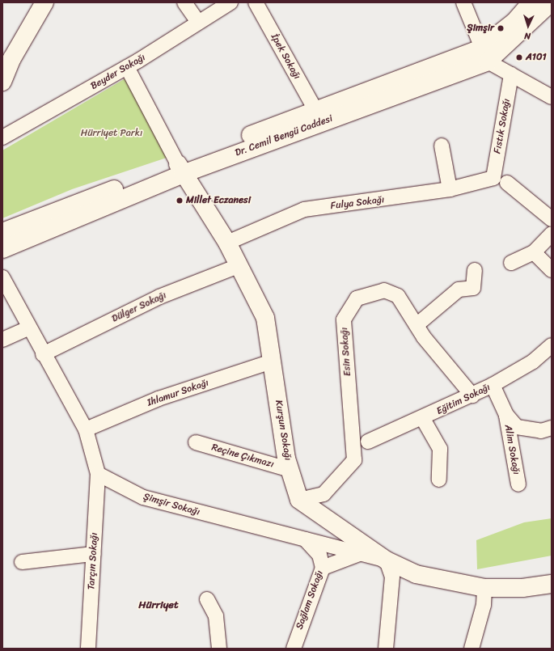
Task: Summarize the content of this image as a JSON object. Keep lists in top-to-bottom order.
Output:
{
  "streets": {
    "street": [
      "İpek Sokağı",
      "Beyder Sokağı",
      "Fıstık Sokağı",
      "Dr. Cemil Bengü Caddesi",
      "Fulya Sokağı",
      "Dülger Sokağı",
      "Esin Sokağı",
      "Ihlamur Sokağı",
      "Eğitim Sokağı",
      "Kurşun Sokağı",
      "Alim Sokağı",
      "Reçine Çıkmazı",
      "Şimşir Sokağı",
      "Tarçın Sokağı",
      "Sağlam Sokağı"
    ]
  },
  "crossings": [
    ["İpek Sokağı", "Dr. Cemil Bengü Caddesi"],
    ["Fıstık Sokağı", "Fulya Sokağı"],
    ["Dr. Cemil Bengü Caddesi", "Kurşun Sokağı"],
    ["Fulya Sokağı", "Kurşun Sokağı"],
    ["Dülger Sokağı", "Kurşun Sokağı"],
    ["Esin Sokağı", "Eğitim Sokağı"],
    ["Esin Sokağı", "Kurşun Sokağı"],
    ["Ihlamur Sokağı", "Kurşun Sokağı"],
    ["Kurşun Sokağı", "Reçine Çıkmazı"],
    ["Şimşir Sokağı", "Tarçın Sokağı"],
    ["Şimşir Sokağı", "Sağlam Sokağı"]
  ],
  "districts": ["Hürriyet"],
  "parks": ["Hürriyet Parkı"],
  "places": ["Şimşir", "A101", "Millet Eczanesi"],
  "north": "bottom"
}
